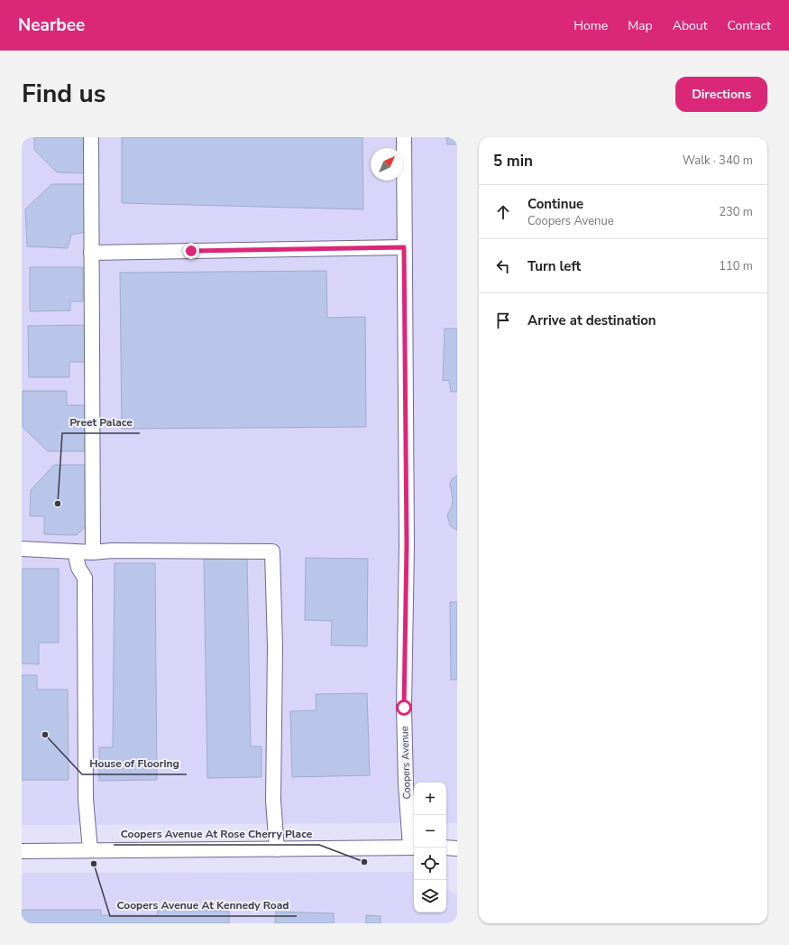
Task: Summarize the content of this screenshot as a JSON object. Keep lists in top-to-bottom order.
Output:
{
  "streets": {
    "street": ["Coopers Avenue"]
  },
  "places": [
    "Preet Palace",
    "House of Flooring",
    "Coopers Avenue At Rose Cherry Place",
    "Coopers Avenue At Kennedy Road"
  ],
  "north": "top right",
  "page": {
    "header": "Nearbee",
    "nav": [
      "Home",
      "Map",
      "About",
      "Contact"
    ],
    "title": "Find us",
    "buttons": "Directions",
    "heading": ["5 min", "Walk · 340 m"],
    "list": [
      ["Continue", "Coopers Avenue", "230 m"],
      ["Turn left", "110 m"],
      "Arrive at destination"
    ],
    "map_buttons": ["+", "−"]
  }
}
